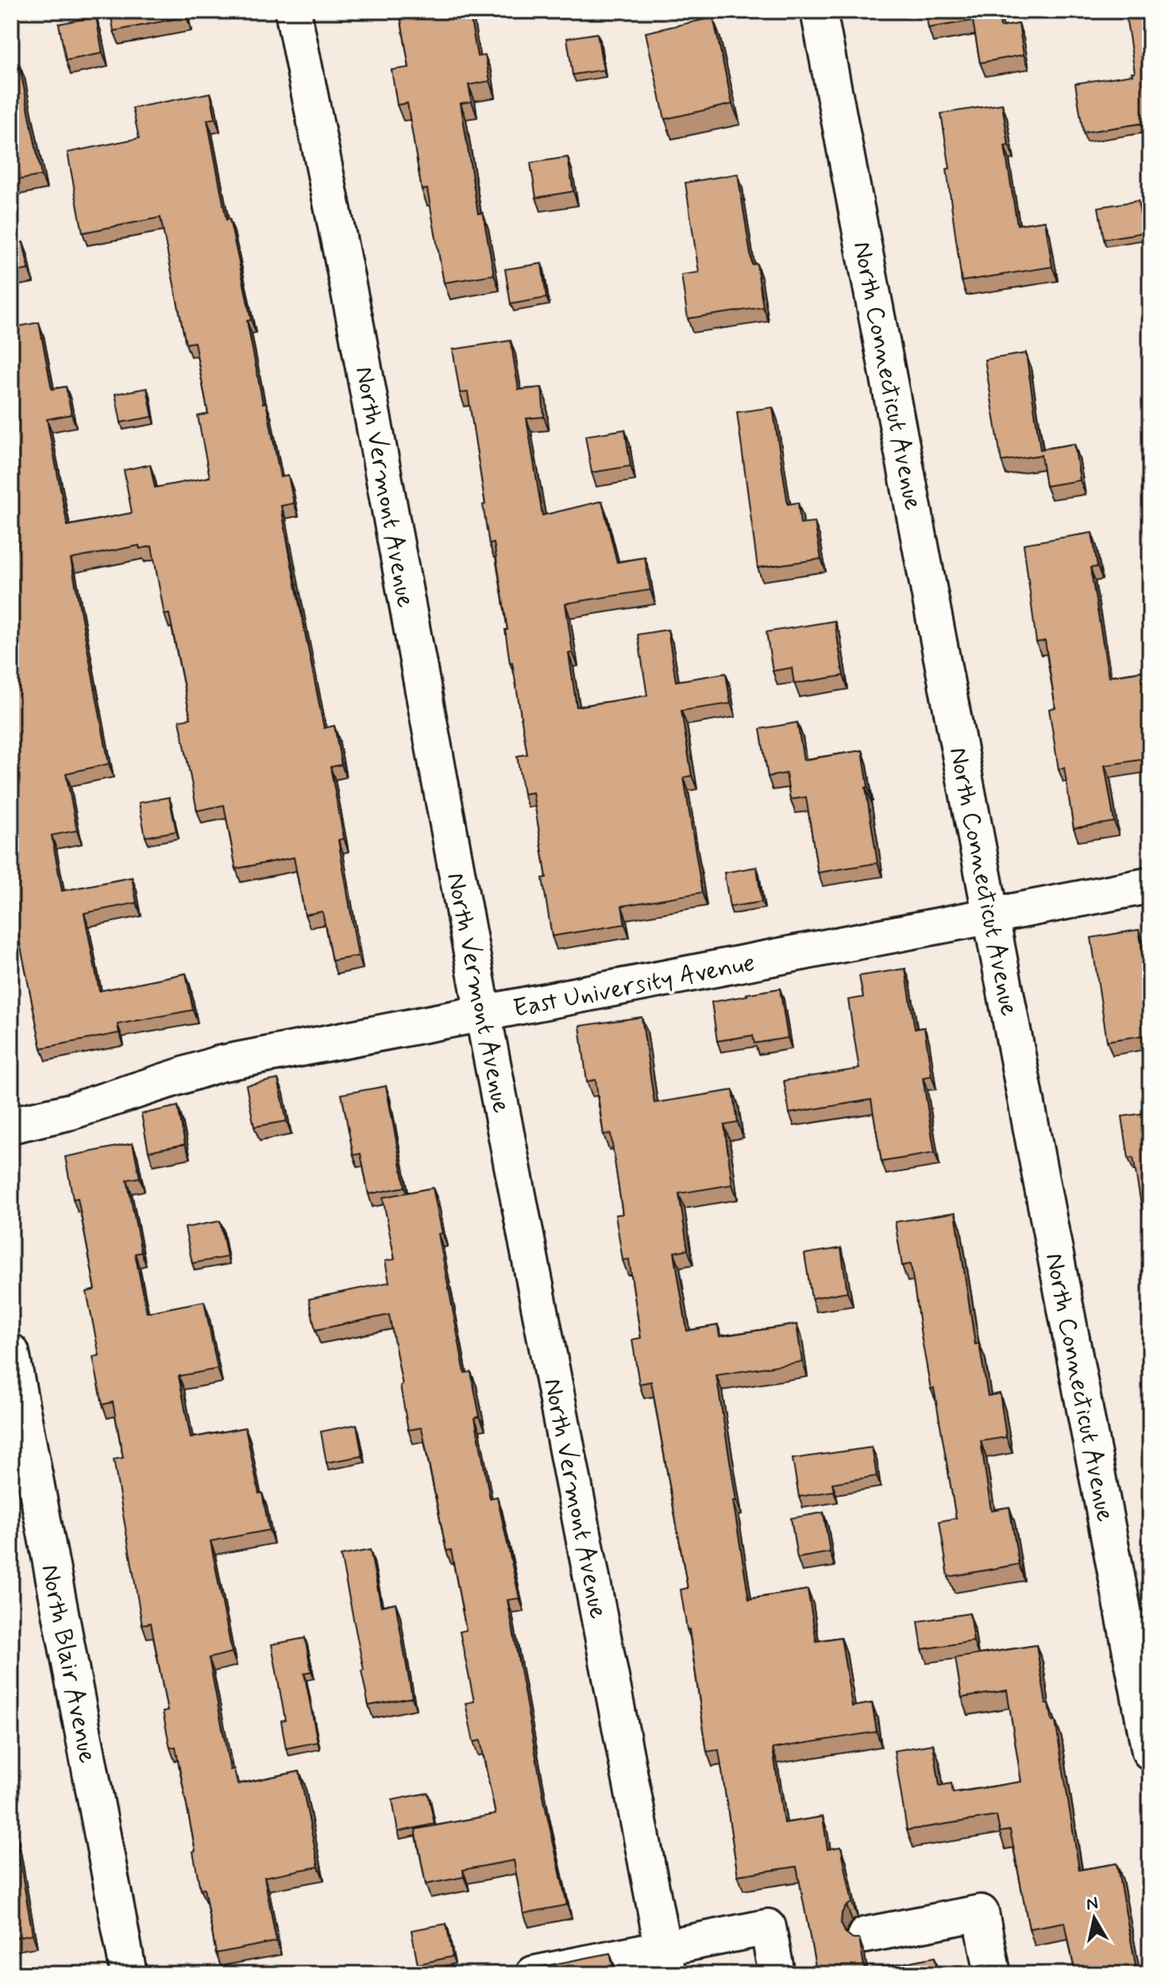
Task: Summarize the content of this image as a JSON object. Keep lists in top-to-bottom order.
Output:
{
  "streets": {
    "street": [
      "North Connecticut Avenue",
      "North Vermont Avenue",
      "East University Avenue",
      "North Blair Avenue"
    ]
  },
  "crossings": [
    ["North Connecticut Avenue", "East University Avenue"],
    ["North Vermont Avenue", "East University Avenue"]
  ],
  "north": "top"
}
